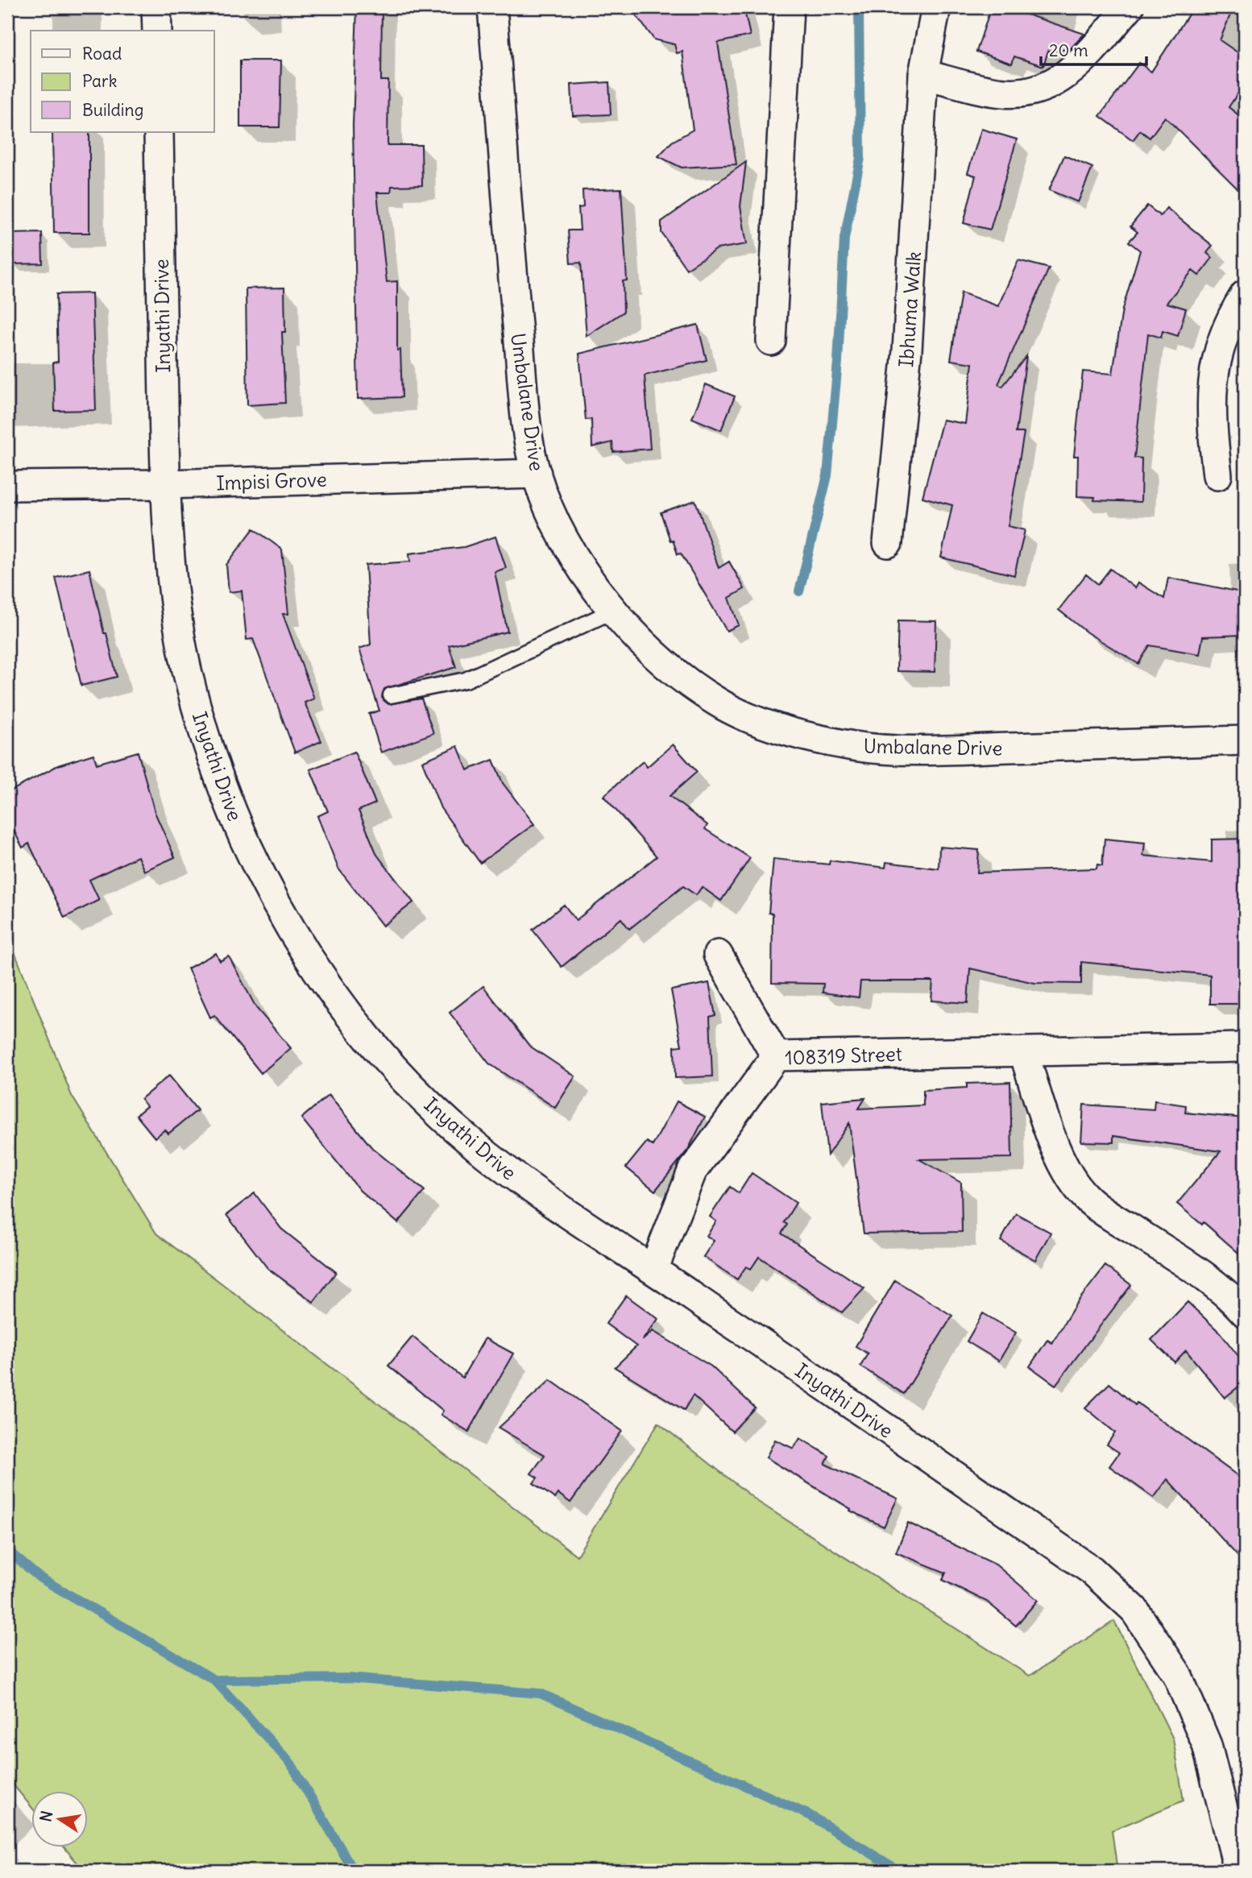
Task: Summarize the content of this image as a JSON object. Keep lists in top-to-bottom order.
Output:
{
  "streets": {
    "street": [
      "Ibhuma Walk",
      "Inyathi Drive",
      "Umbalane Drive",
      "Impisi Grove",
      "108319 Street"
    ]
  },
  "crossings": [
    ["Inyathi Drive", "Impisi Grove"],
    ["Inyathi Drive", "108319 Street"],
    ["Umbalane Drive", "Impisi Grove"]
  ],
  "legend": ["Road", "Park", "Building"],
  "scale_bar": "20 m",
  "north": "left"
}
